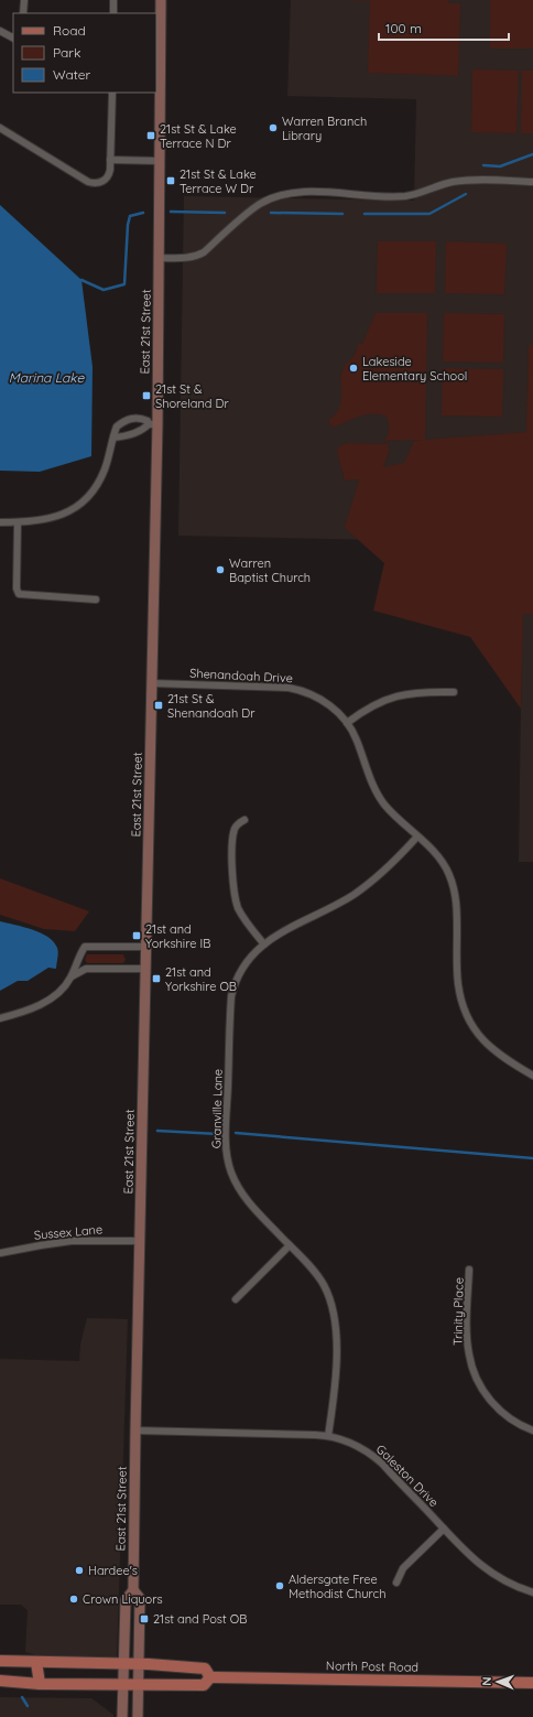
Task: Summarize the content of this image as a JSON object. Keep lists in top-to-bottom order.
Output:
{
  "streets": {
    "main road": ["East 21st Street", "North Post Road"],
    "street": [
      "Shenandoah Drive",
      "Granville Lane",
      "Sussex Lane",
      "Trinity Place",
      "Galeston Drive"
    ]
  },
  "crossings": [
    ["East 21st Street", "Shenandoah Drive"],
    ["East 21st Street", "Sussex Lane"],
    ["East 21st Street", "Galeston Drive"],
    ["East 21st Street", "North Post Road"],
    ["Shenandoah Drive", "Granville Lane"],
    ["Granville Lane", "Galeston Drive"]
  ],
  "water": ["Marina Lake"],
  "places": {
    "other": [
      "Warren Branch Library",
      "Lakeside Elementary School",
      "Warren Baptist Church",
      "Hardee's",
      "Aldersgate Free Methodist Church",
      "Crown Liquors"
    ],
    "transit": [
      "21st St & Lake Terrace N Dr",
      "21st St & Lake Terrace W Dr",
      "21st St & Shoreland Dr",
      "21st St & Shenandoah Dr",
      "21st and Yorkshire IB",
      "21st and Yorkshire OB",
      "21st and Post OB"
    ]
  },
  "legend": ["Road", "Park", "Water"],
  "scale_bar": "100 m",
  "north": "left"
}
